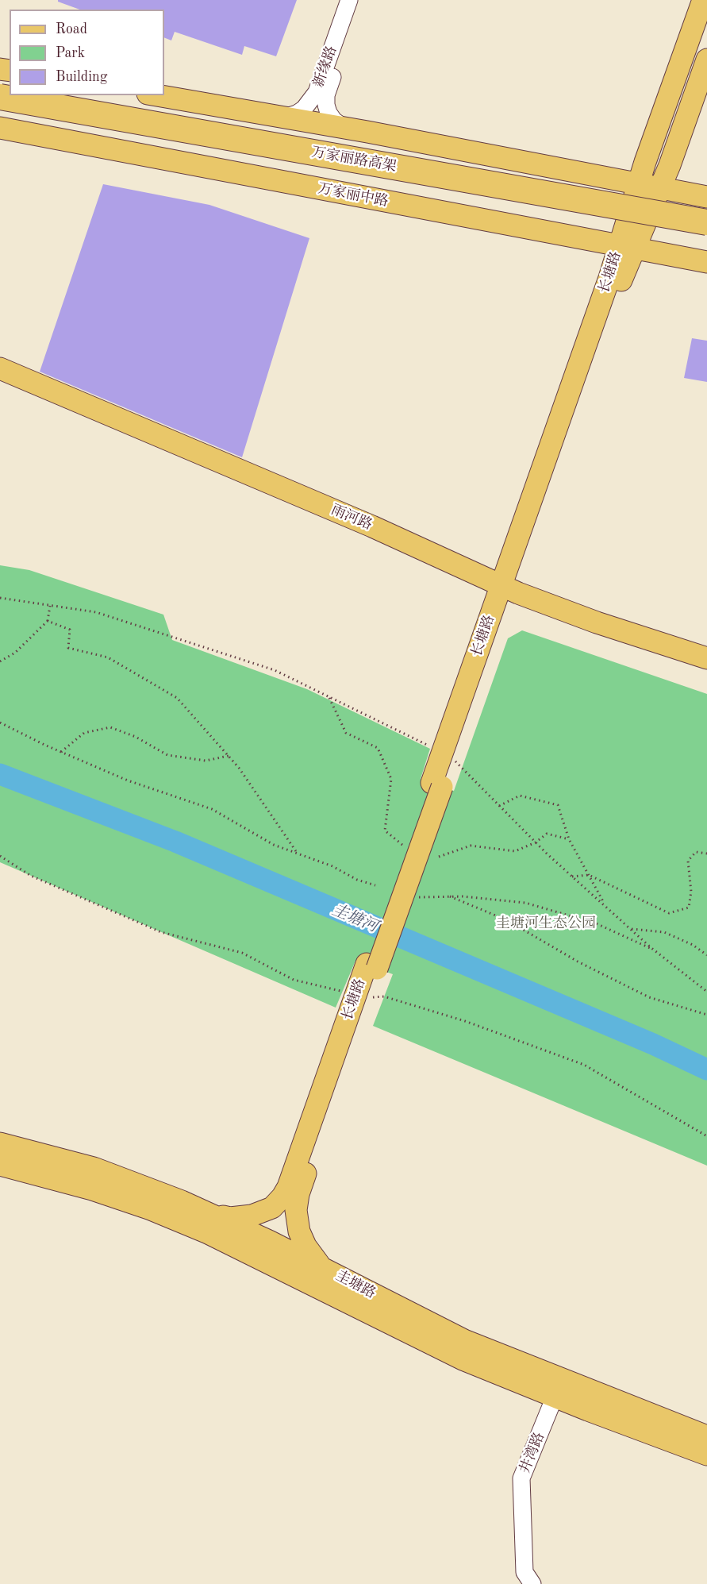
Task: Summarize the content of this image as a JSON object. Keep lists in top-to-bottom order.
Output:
{
  "streets": {
    "highway": ["万家丽路高架"],
    "main road": [
      "万家丽中路",
      "长塘路",
      "雨河路",
      "圭塘路"
    ],
    "street": ["新缘路", "井湾路"]
  },
  "crossings": [
    ["万家丽中路", "长塘路"],
    ["长塘路", "雨河路"],
    ["长塘路", "圭塘路"],
    ["圭塘路", "井湾路"]
  ],
  "water": ["圭塘河"],
  "parks": ["圭塘河生态公园"],
  "legend": ["Road", "Park", "Building"]
}
